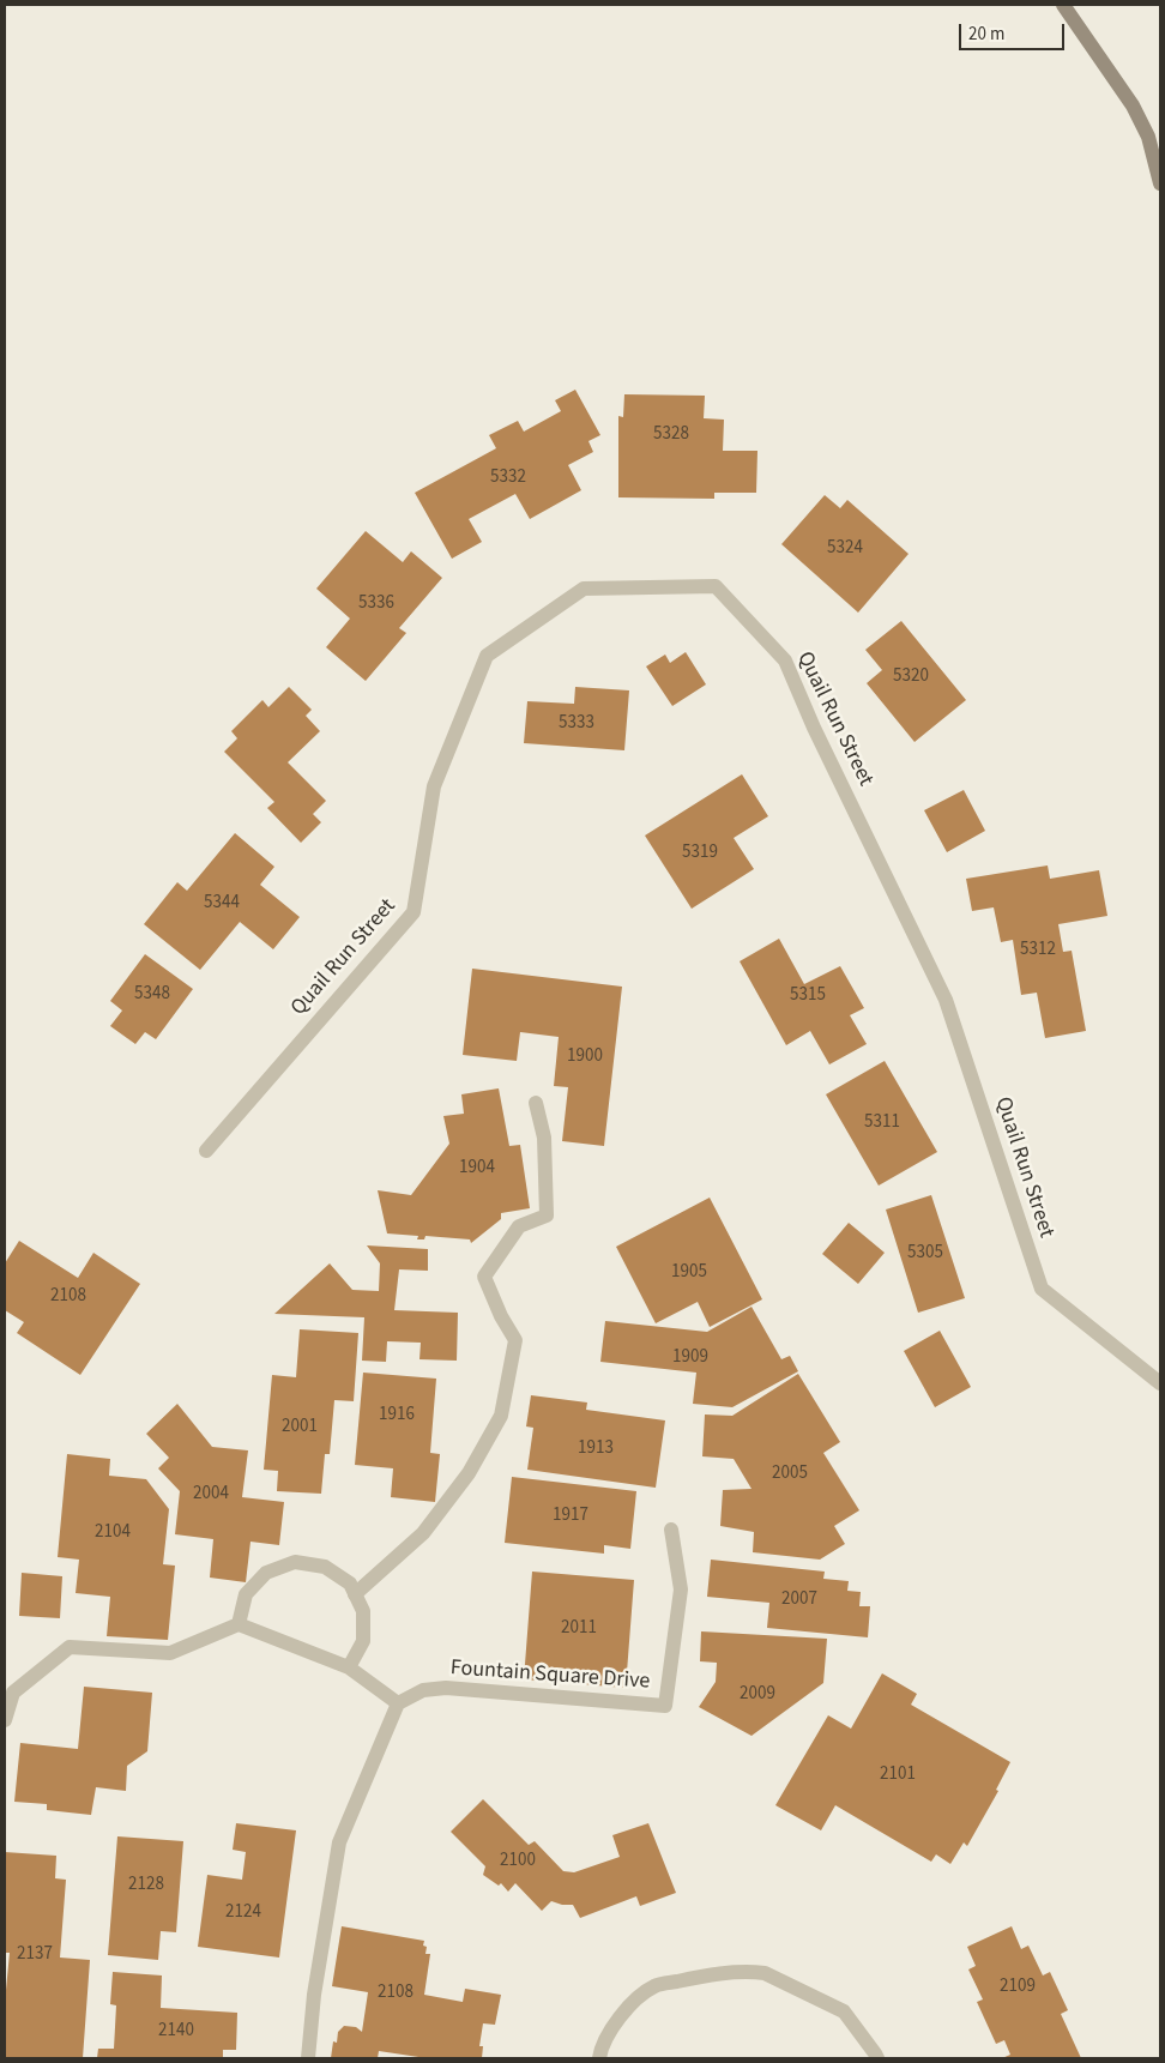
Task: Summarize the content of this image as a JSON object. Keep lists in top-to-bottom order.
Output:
{
  "streets": {
    "street": ["Quail Run Street", "Fountain Square Drive"]
  },
  "house_numbers": [
    "5328",
    "5332",
    "5324",
    "5336",
    "5320",
    "5333",
    "5319",
    "5344",
    "5312",
    "5348",
    "5315",
    "1900",
    "5311",
    "1904",
    "5305",
    "1905",
    "2108",
    "1909",
    "1916",
    "2001",
    "1913",
    "2005",
    "2004",
    "1917",
    "2104",
    "2007",
    "2011",
    "2009",
    "2101",
    "2100",
    "2128",
    "2124",
    "2137",
    "2109",
    "2108",
    "2140"
  ],
  "scale_bar": "20 m"
}
